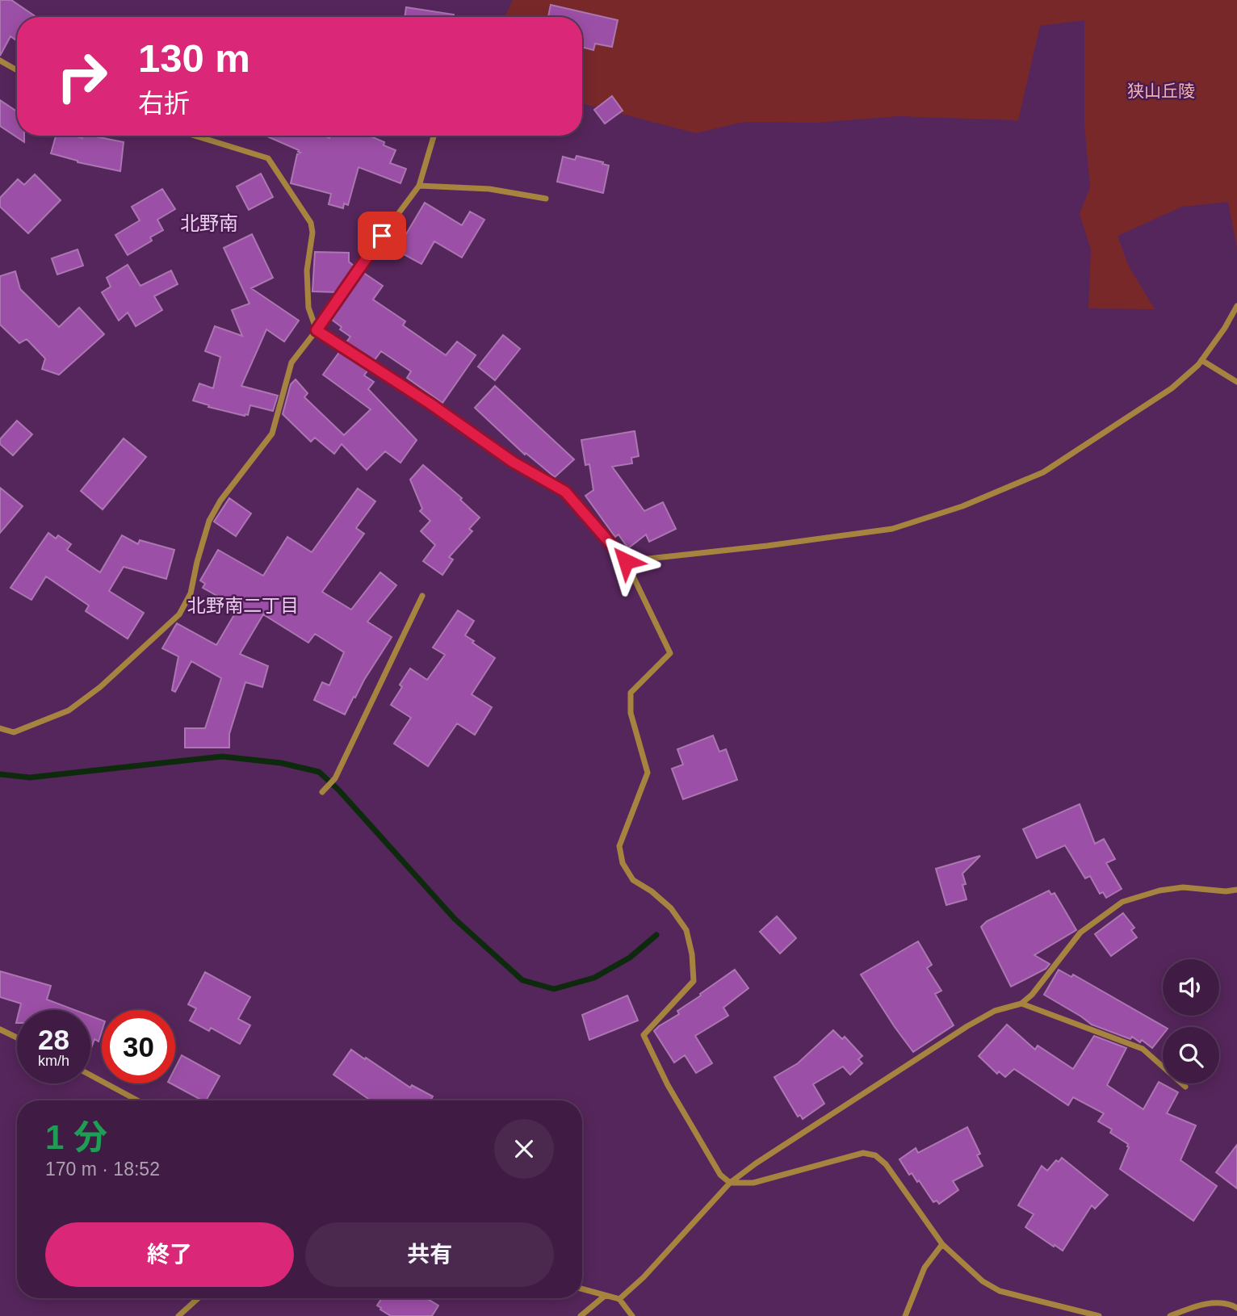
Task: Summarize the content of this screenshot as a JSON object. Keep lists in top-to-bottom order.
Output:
{
  "districts": ["北野南", "北野南二丁目"],
  "parks": ["狭山丘陵"],
  "page": {
    "turn": ["130 m", "右折"],
    "speed": "28 km/h",
    "limit": "30",
    "heading": ["1 分", "170 m · 18:52"],
    "buttons": ["終了", "共有"]
  }
}
